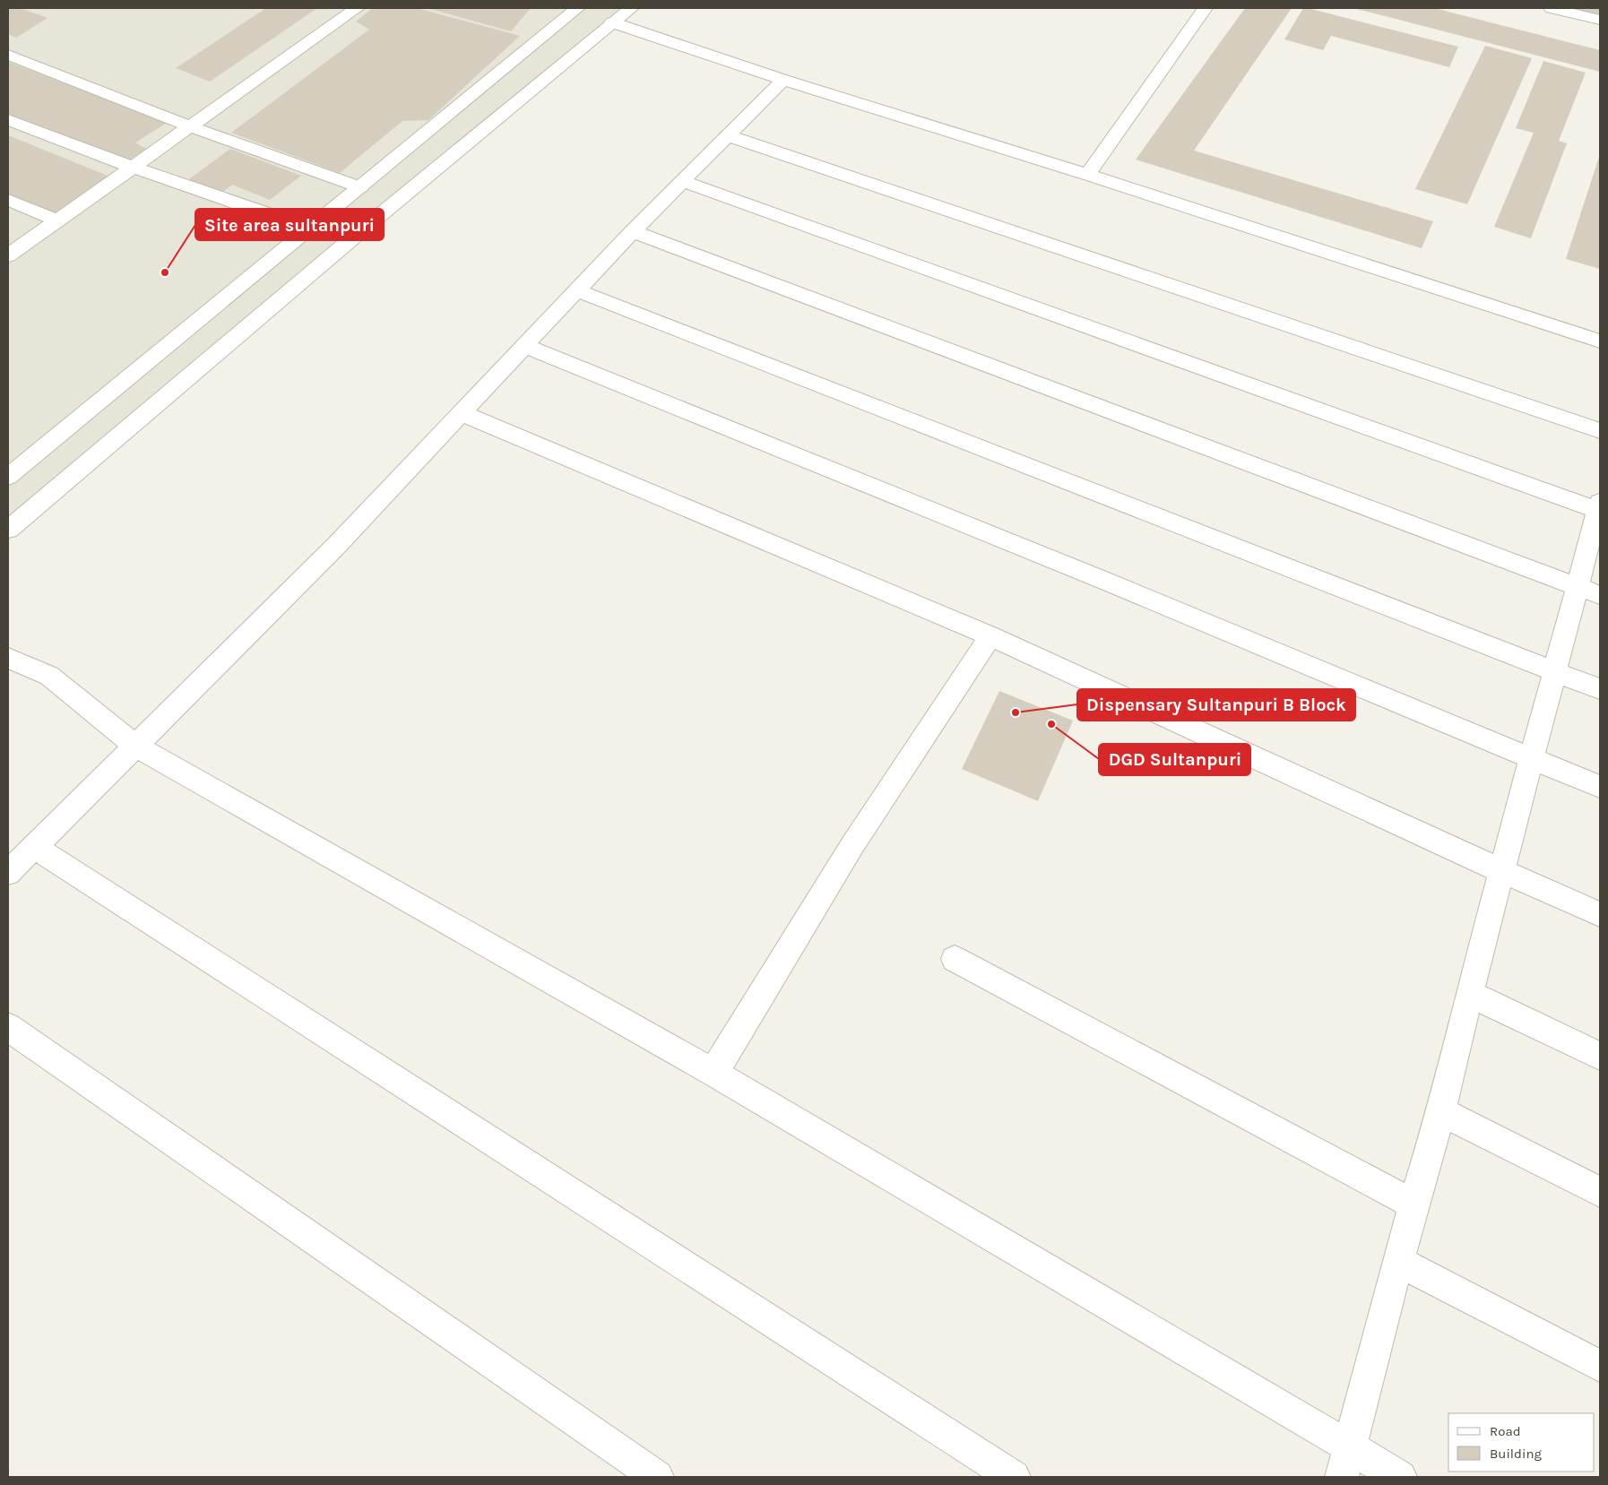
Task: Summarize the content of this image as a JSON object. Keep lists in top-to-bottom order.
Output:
{
  "places": ["Site area sultanpuri", "Dispensary Sultanpuri B Block", "DGD Sultanpuri"],
  "legend": ["Road", "Building"]
}
